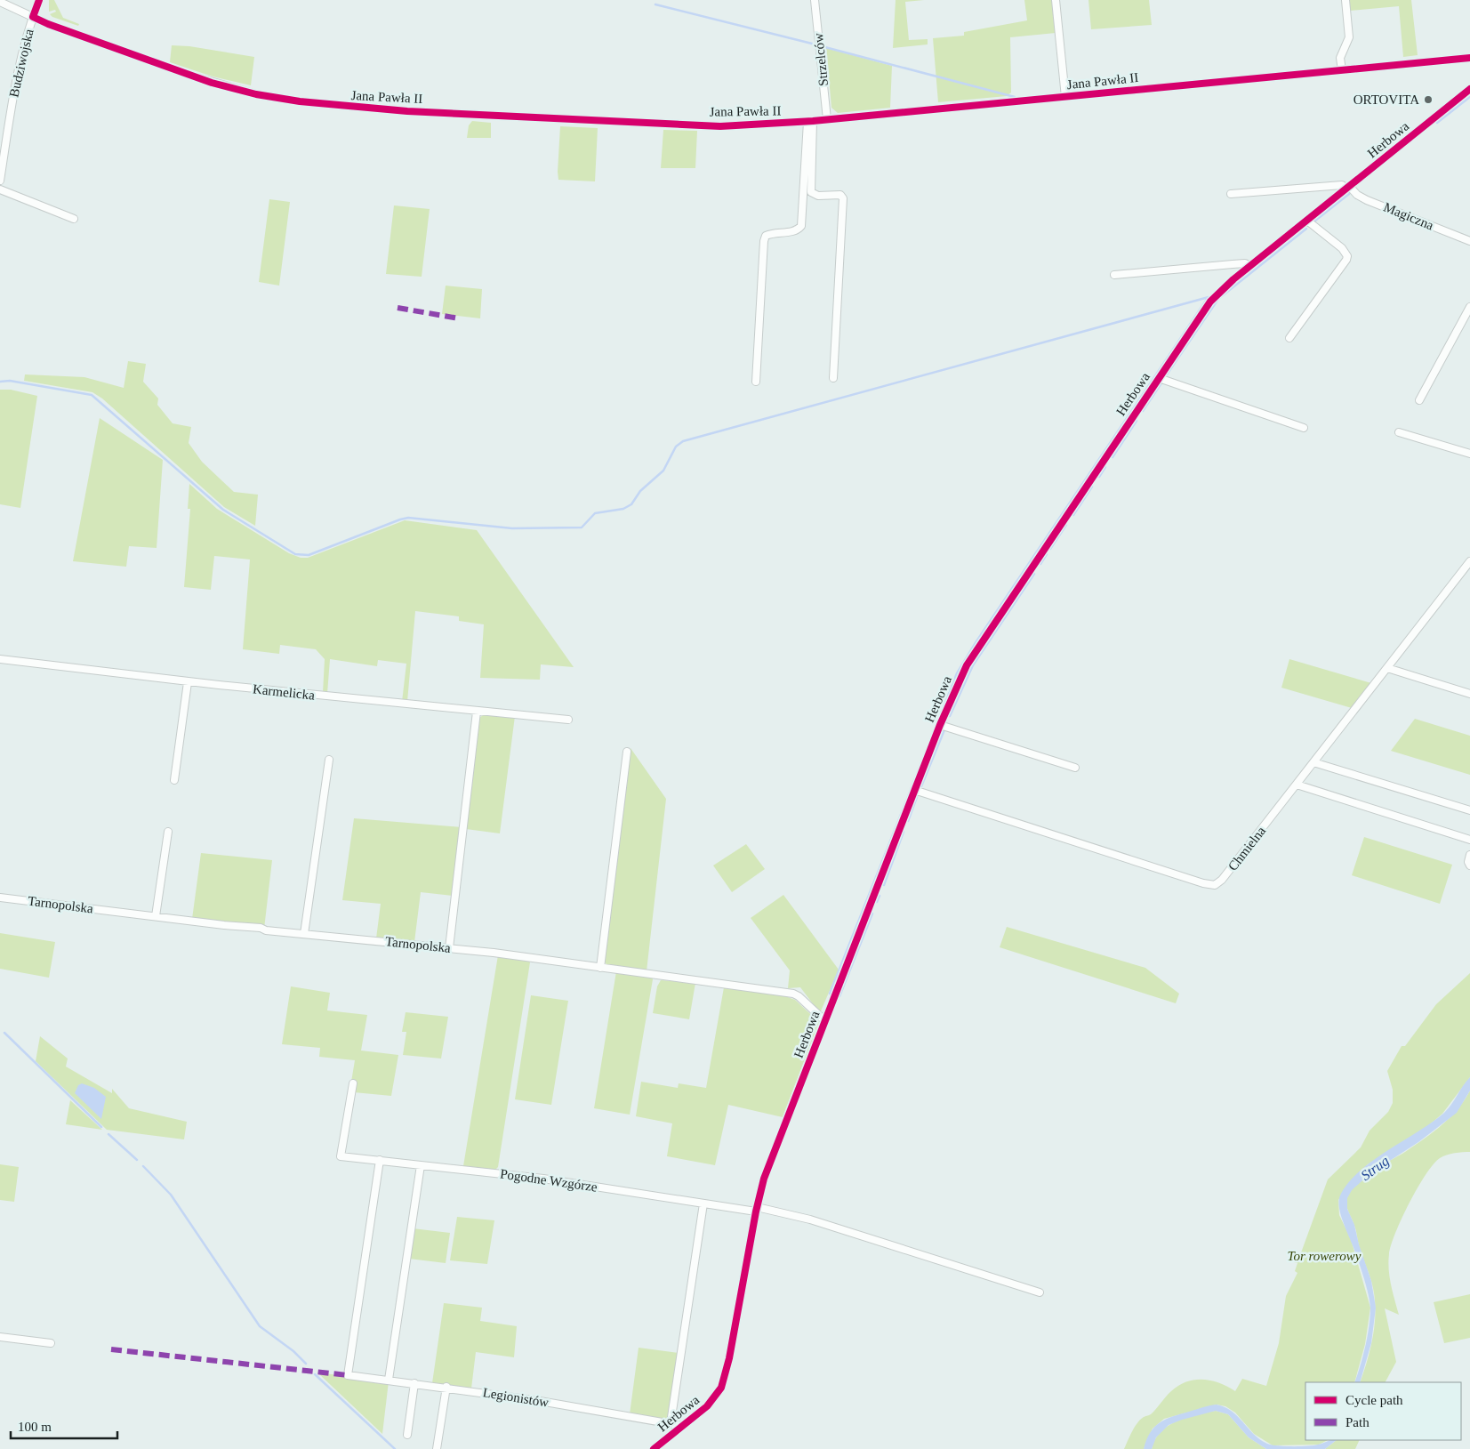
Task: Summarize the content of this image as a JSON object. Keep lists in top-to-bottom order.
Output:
{
  "streets": {
    "street": [
      "Strzelców",
      "Budziwojska",
      "Jana Pawła II",
      "Herbowa",
      "Magiczna",
      "Karmelicka",
      "Chmielna",
      "Tarnopolska",
      "Pogodne Wzgórze",
      "Legionistów"
    ]
  },
  "crossings": [
    ["Strzelców", "Jana Pawła II"],
    ["Budziwojska", "Jana Pawła II"],
    ["Herbowa", "Magiczna"],
    ["Herbowa", "Chmielna"],
    ["Herbowa", "Tarnopolska"],
    ["Herbowa", "Pogodne Wzgórze"],
    ["Herbowa", "Legionistów"],
    ["Pogodne Wzgórze", "Legionistów"]
  ],
  "water": ["Strug"],
  "parks": ["Tor rowerowy"],
  "places": ["ORTOVITA"],
  "legend": ["Cycle path", "Path"],
  "scale_bar": "100 m"
}
